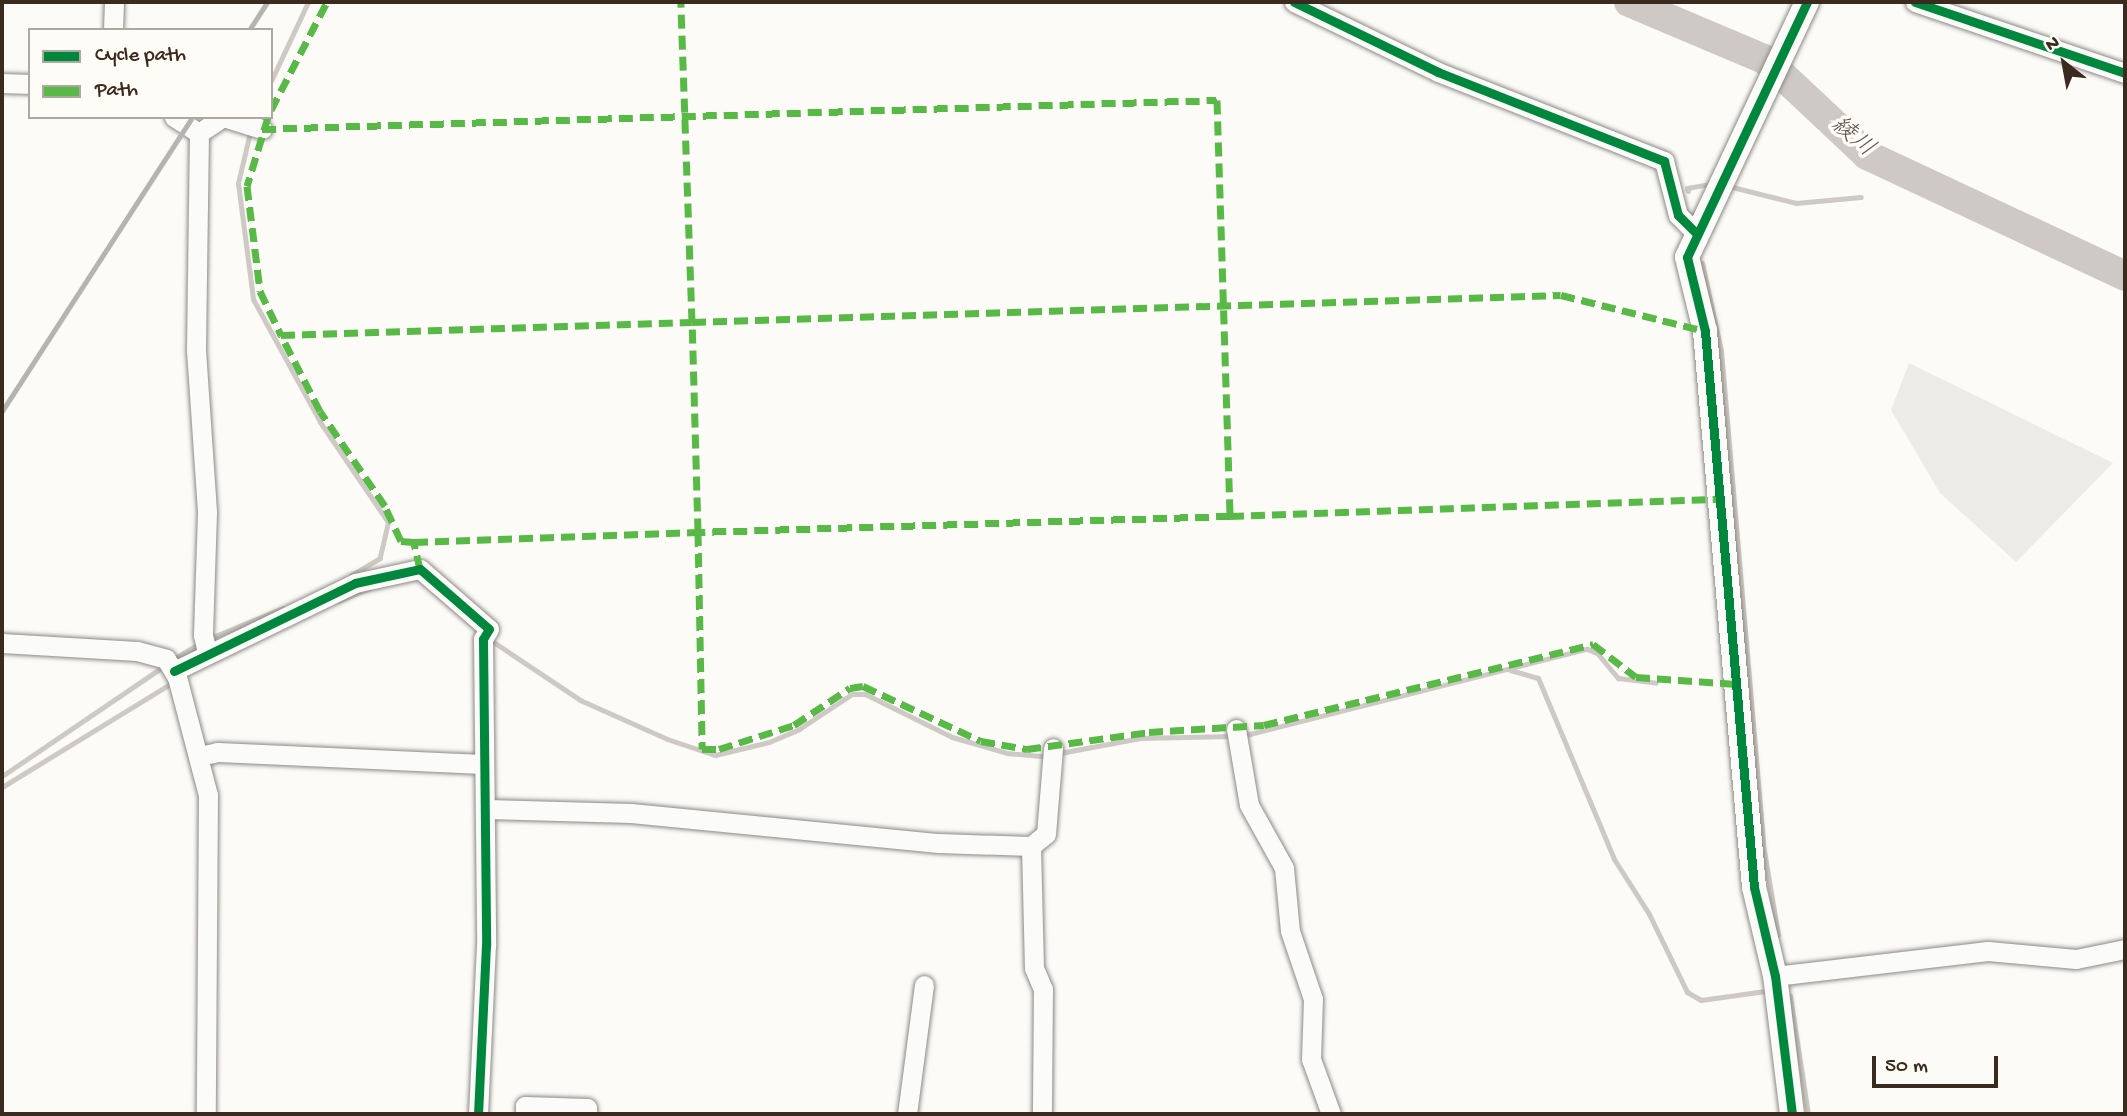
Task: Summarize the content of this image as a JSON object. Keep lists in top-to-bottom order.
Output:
{
  "water": ["綾川"],
  "legend": ["Cycle path", "Path"],
  "scale_bar": "50 m",
  "north": "top left"
}
